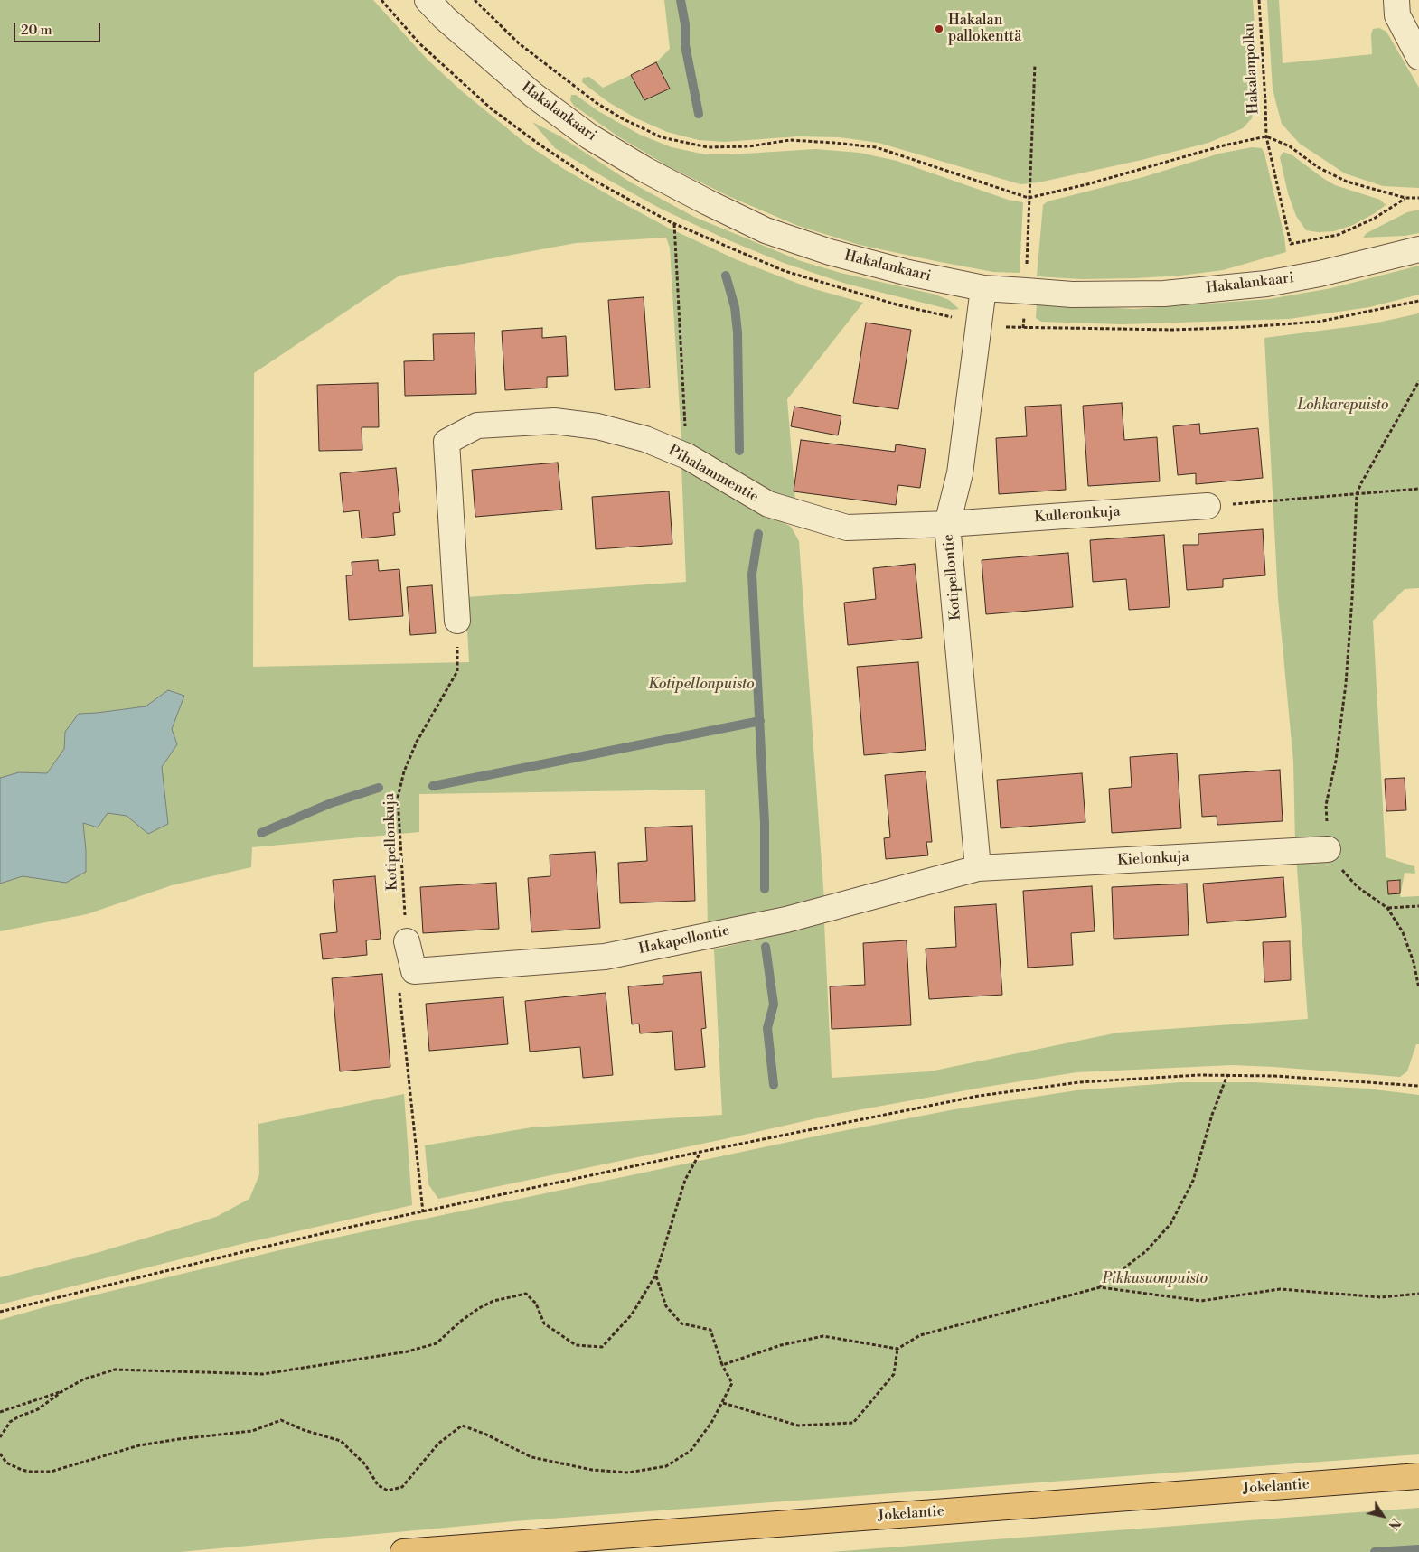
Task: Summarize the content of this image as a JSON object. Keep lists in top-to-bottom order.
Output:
{
  "streets": {
    "main road": ["Jokelantie"],
    "street": [
      "Hakalankaari",
      "Pihalammentie",
      "Kulleronkuja",
      "Kotipellontie",
      "Kielonkuja",
      "Hakapellontie"
    ],
    "path": ["Hakalanpolku", "Kotipellonkuja"]
  },
  "crossings": [
    ["Hakalankaari", "Kotipellontie"],
    ["Pihalammentie", "Kulleronkuja"],
    ["Pihalammentie", "Kotipellontie"],
    ["Pihalammentie", "Kotipellonkuja"],
    ["Kulleronkuja", "Kotipellontie"],
    ["Kotipellontie", "Kielonkuja"],
    ["Kotipellontie", "Hakapellontie"],
    ["Kielonkuja", "Hakapellontie"]
  ],
  "parks": ["Lohkarepuisto", "Kotipellonpuisto", "Pikkusuonpuisto"],
  "places": ["Hakalan pallokenttä"],
  "scale_bar": "20 m",
  "north": "bottom right"
}
